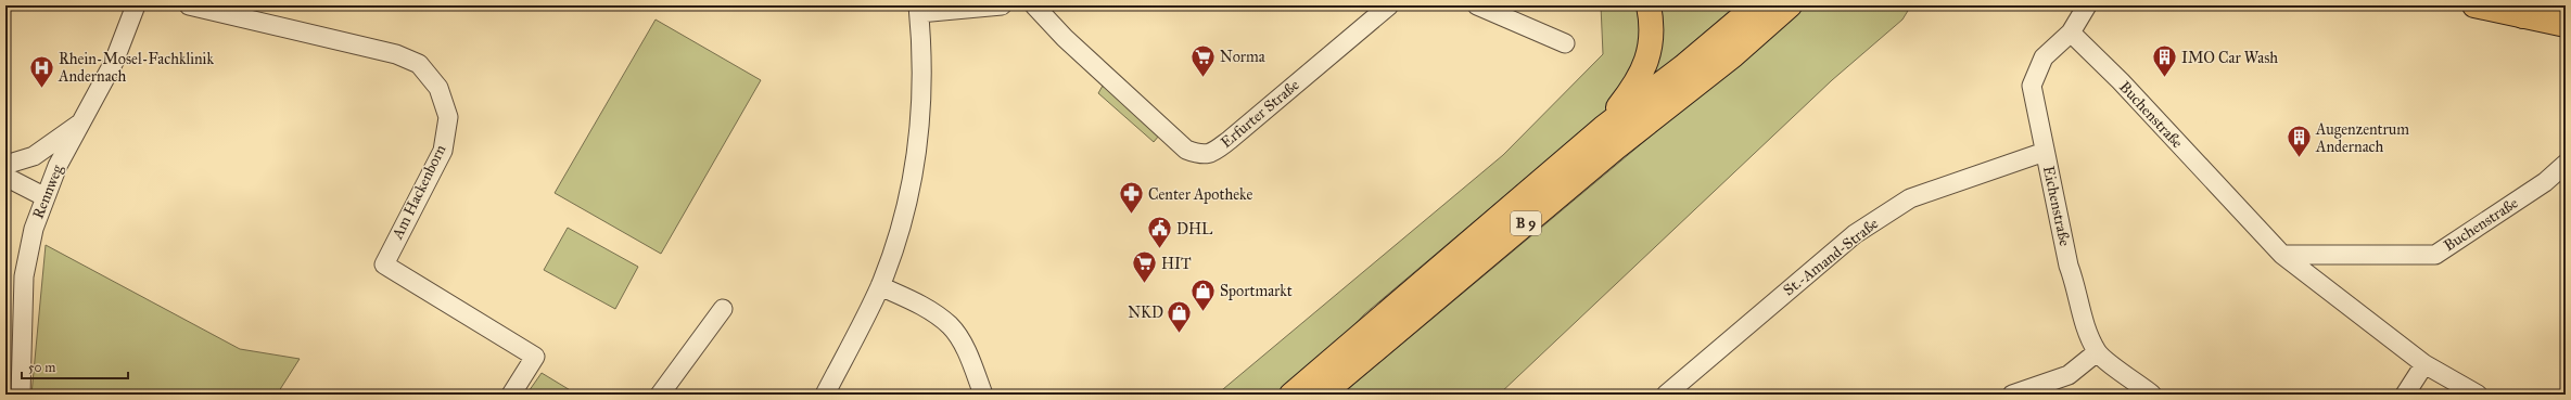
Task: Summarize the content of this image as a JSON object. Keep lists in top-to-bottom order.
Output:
{
  "streets": {
    "main road": ["B 9"],
    "street": [
      "Erfurter Straße",
      "Buchenstraße",
      "Rennweg",
      "Am Hackenborn",
      "Eichenstraße",
      "St.-Amand-Straße"
    ]
  },
  "crossings": [
    ["Buchenstraße", "Eichenstraße"],
    ["Eichenstraße", "St.-Amand-Straße"]
  ],
  "places": {
    "supermarket": ["Norma", "HIT"],
    "building": ["IMO Car Wash", "Augenzentrum Andernach"],
    "hospital": ["Rhein-Mosel-Fachklinik Andernach"],
    "pharmacy": ["Center Apotheke"],
    "public building": ["DHL"],
    "shop": ["Sportmarkt", "NKD"]
  },
  "scale_bar": "50 m"
}
